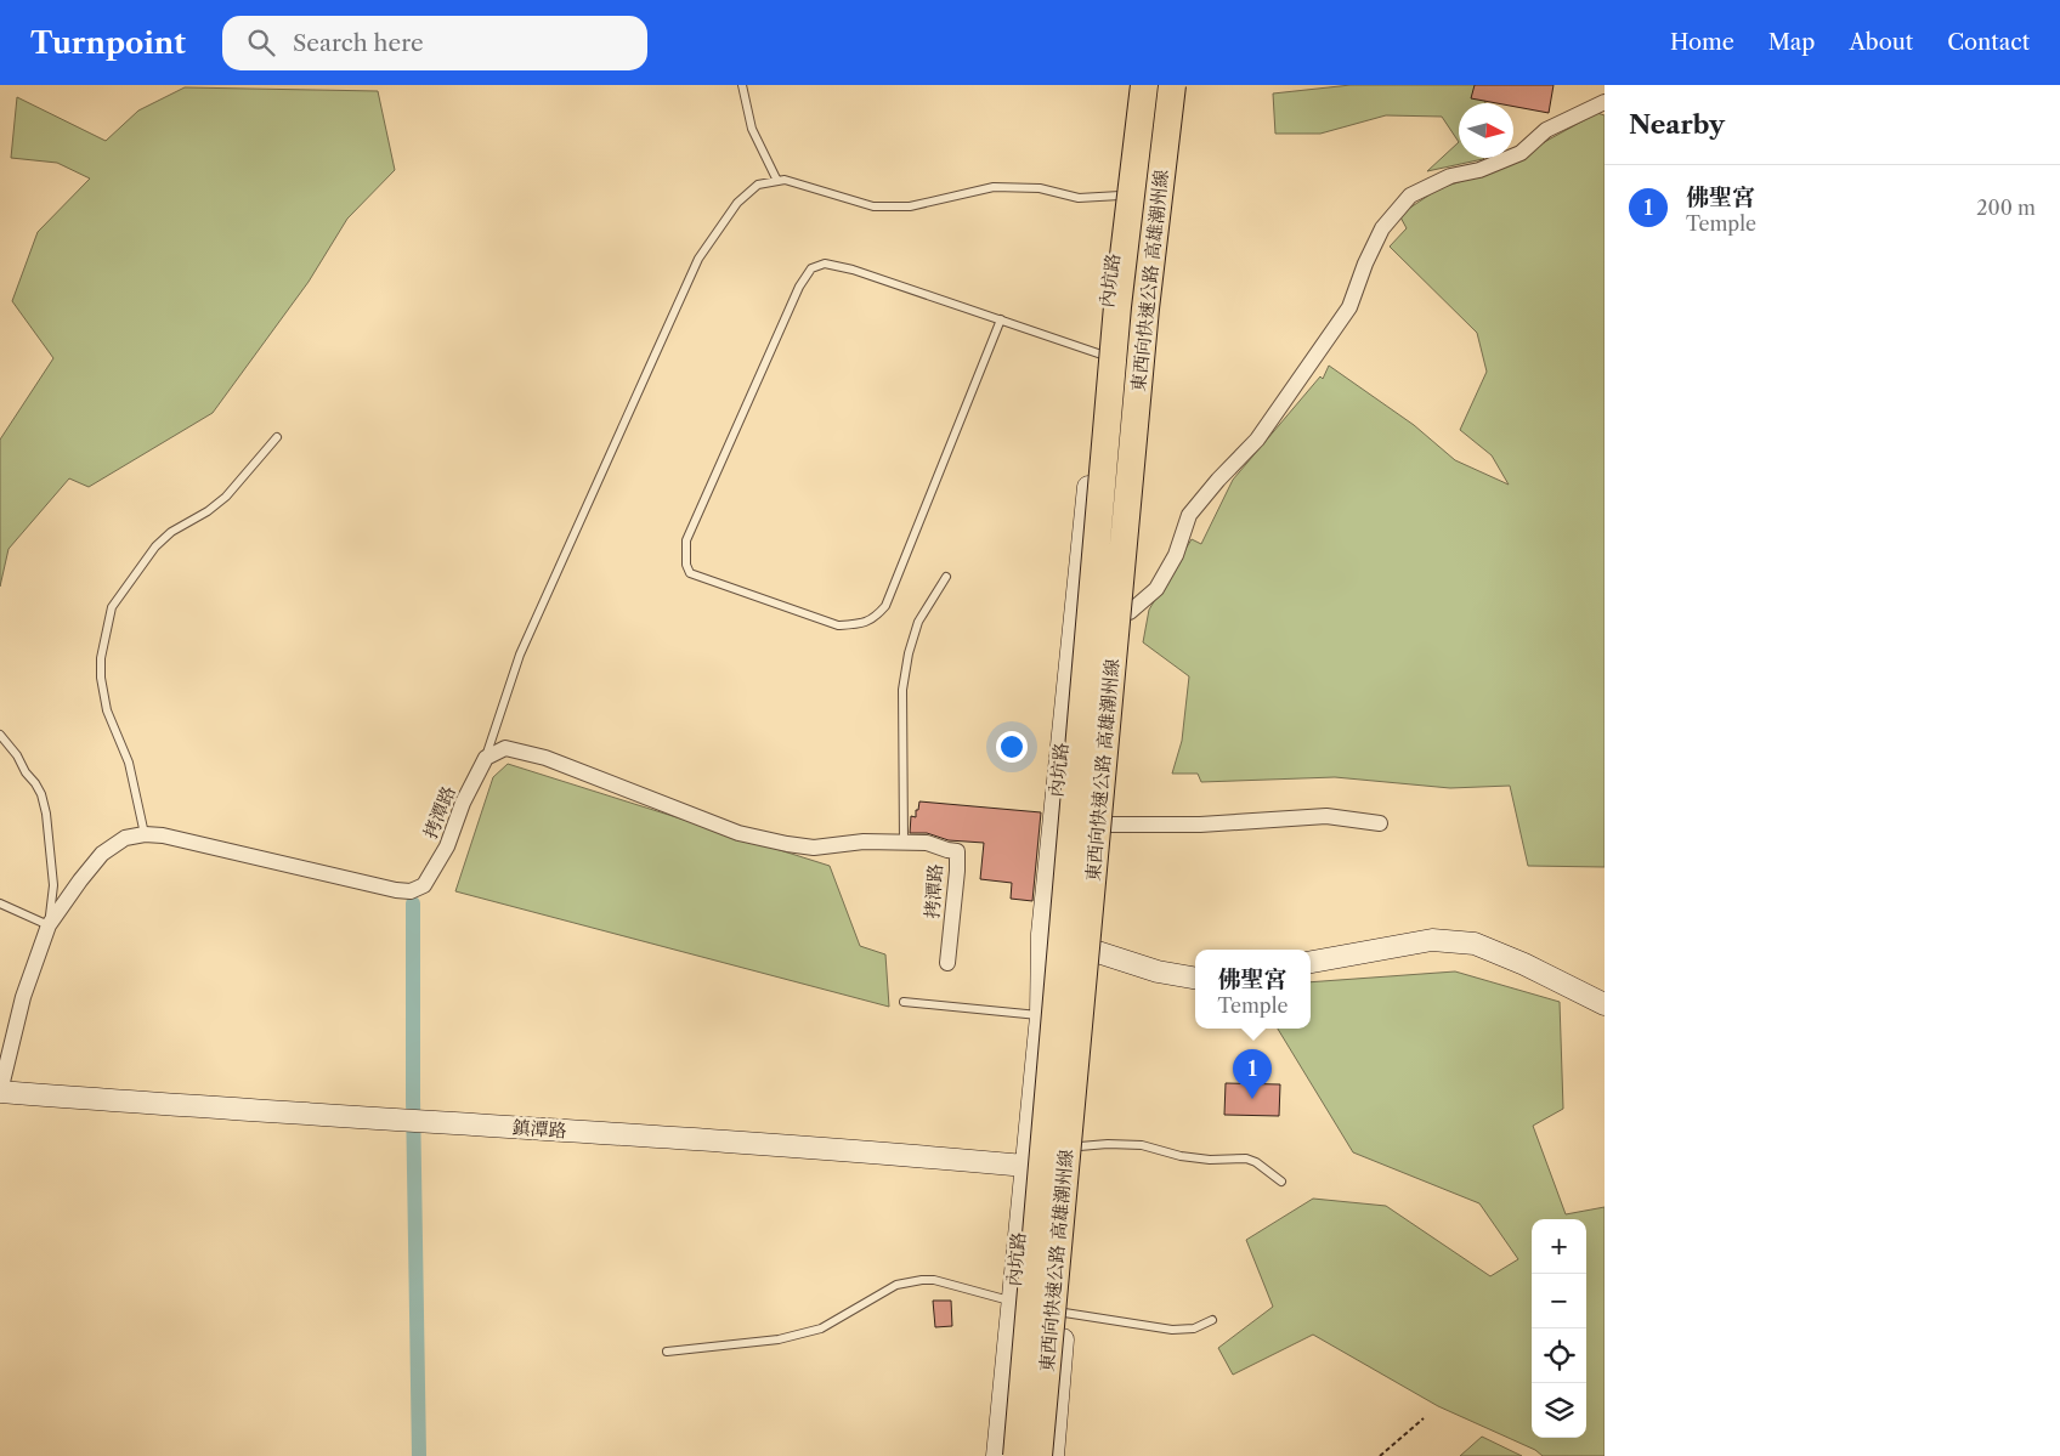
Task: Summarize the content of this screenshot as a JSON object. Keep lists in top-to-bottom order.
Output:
{
  "streets": {
    "highway": ["東西向快速公路 高雄潮州線"],
    "main road": ["內坑路", "鎮潭路"],
    "street": ["拷潭路"]
  },
  "crossings": [
    ["內坑路", "鎮潭路"],
    ["拷潭路", "鎮潭路"]
  ],
  "north": "right",
  "page": {
    "header": "Turnpoint",
    "search": "Search here",
    "nav": [
      "Home",
      "Map",
      "About",
      "Contact"
    ],
    "heading": "Nearby",
    "list": [
      {
        "mark": "1",
        "name": "佛聖宮",
        "note": "Temple",
        "value": "200 m"
      }
    ],
    "popup": ["佛聖宮", "Temple"],
    "pins": "1",
    "map_buttons": ["+", "−"]
  }
}
